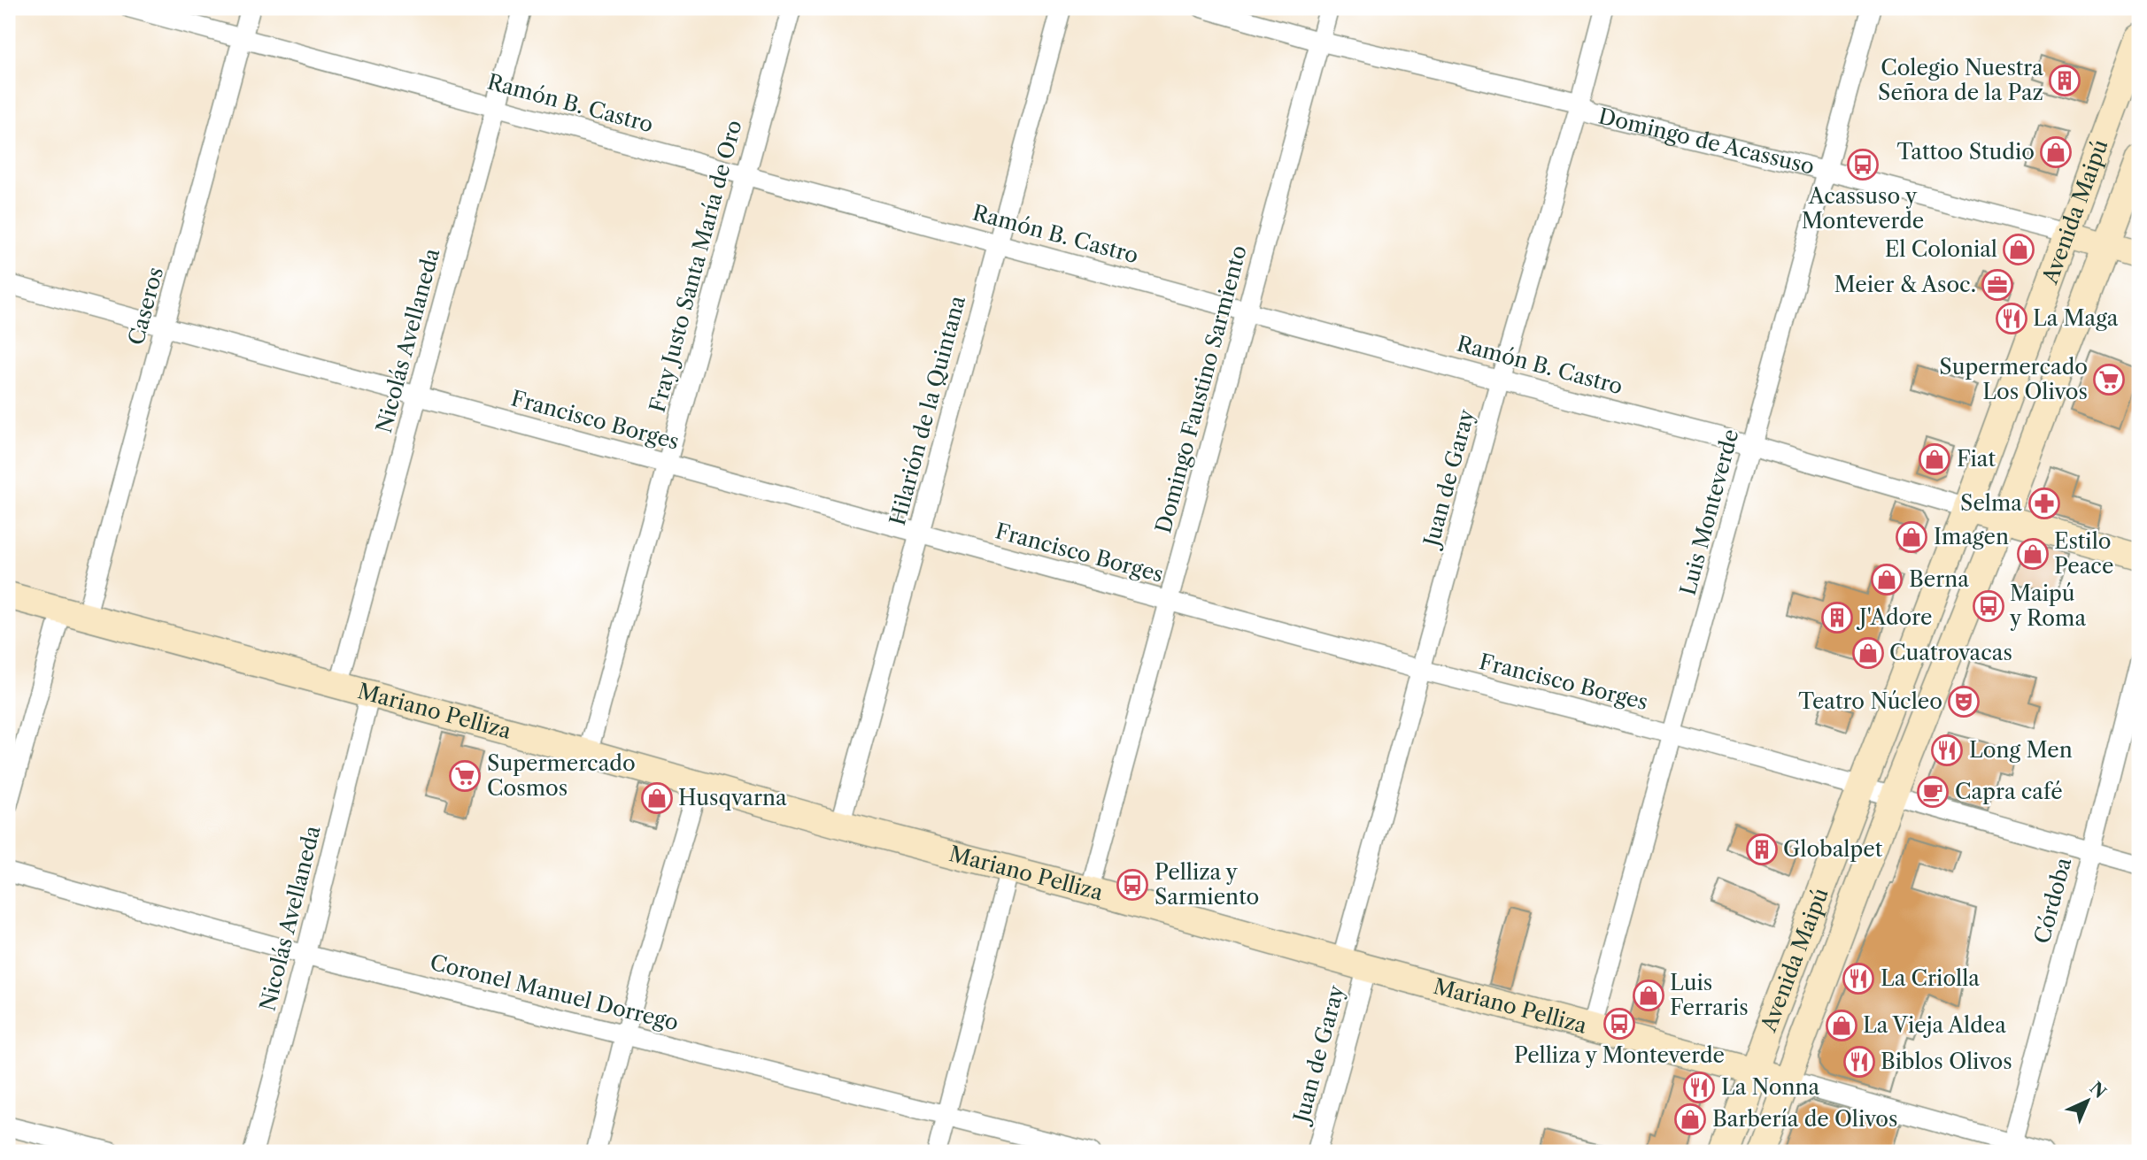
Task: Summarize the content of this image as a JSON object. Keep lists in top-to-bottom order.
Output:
{
  "streets": {
    "main road": ["Domingo de Acassuso", "Avenida Maipú", "Mariano Pelliza"],
    "street": [
      "Ramón B. Castro",
      "Fray Justo Santa María de Oro",
      "Caseros",
      "Nicolás Avellaneda",
      "Domingo Faustino Sarmiento",
      "Hilarión de la Quintana",
      "Francisco Borges",
      "Juan de Garay",
      "Luis Monteverde",
      "Córdoba",
      "Coronel Manuel Dorrego"
    ]
  },
  "crossings": [
    ["Ramón B. Castro", "Avenida Maipú"],
    ["Ramón B. Castro", "Fray Justo Santa María de Oro"],
    ["Ramón B. Castro", "Caseros"],
    ["Ramón B. Castro", "Nicolás Avellaneda"],
    ["Ramón B. Castro", "Domingo Faustino Sarmiento"],
    ["Ramón B. Castro", "Hilarión de la Quintana"],
    ["Ramón B. Castro", "Juan de Garay"],
    ["Ramón B. Castro", "Luis Monteverde"],
    ["Domingo de Acassuso", "Avenida Maipú"],
    ["Domingo de Acassuso", "Domingo Faustino Sarmiento"],
    ["Domingo de Acassuso", "Juan de Garay"],
    ["Domingo de Acassuso", "Luis Monteverde"],
    ["Avenida Maipú", "Francisco Borges"],
    ["Avenida Maipú", "Mariano Pelliza"],
    ["Fray Justo Santa María de Oro", "Francisco Borges"],
    ["Fray Justo Santa María de Oro", "Mariano Pelliza"],
    ["Caseros", "Francisco Borges"],
    ["Caseros", "Mariano Pelliza"],
    ["Nicolás Avellaneda", "Francisco Borges"],
    ["Nicolás Avellaneda", "Mariano Pelliza"],
    ["Nicolás Avellaneda", "Coronel Manuel Dorrego"],
    ["Domingo Faustino Sarmiento", "Francisco Borges"],
    ["Domingo Faustino Sarmiento", "Mariano Pelliza"],
    ["Hilarión de la Quintana", "Francisco Borges"],
    ["Hilarión de la Quintana", "Mariano Pelliza"],
    ["Francisco Borges", "Juan de Garay"],
    ["Francisco Borges", "Luis Monteverde"],
    ["Francisco Borges", "Córdoba"],
    ["Juan de Garay", "Mariano Pelliza"],
    ["Luis Monteverde", "Mariano Pelliza"],
    ["Mariano Pelliza", "Córdoba"]
  ],
  "places": {
    "building": ["Colegio Nuestra Señora de la Paz", "J'Adore", "Globalpet"],
    "shop": [
      "Tattoo Studio",
      "El Colonial",
      "Fiat",
      "Imagen",
      "Estilo Peace",
      "Berna",
      "Cuatrovacas",
      "Husqvarna",
      "Luis Ferraris",
      "La Vieja Aldea",
      "Barbería de Olivos"
    ],
    "bus stop": [
      "Acassuso y Monteverde",
      "Maipú y Roma",
      "Pelliza y Sarmiento",
      "Pelliza y Monteverde"
    ],
    "office": ["Meier & Asoc."],
    "restaurant": [
      "La Maga",
      "Long Men",
      "La Criolla",
      "Biblos Olivos",
      "La Nonna"
    ],
    "supermarket": ["Supermercado Los Olivos", "Supermercado Cosmos"],
    "pharmacy": ["Selma"],
    "theatre": ["Teatro Núcleo"],
    "cafe": ["Capra café"]
  },
  "north": "top right"
}
